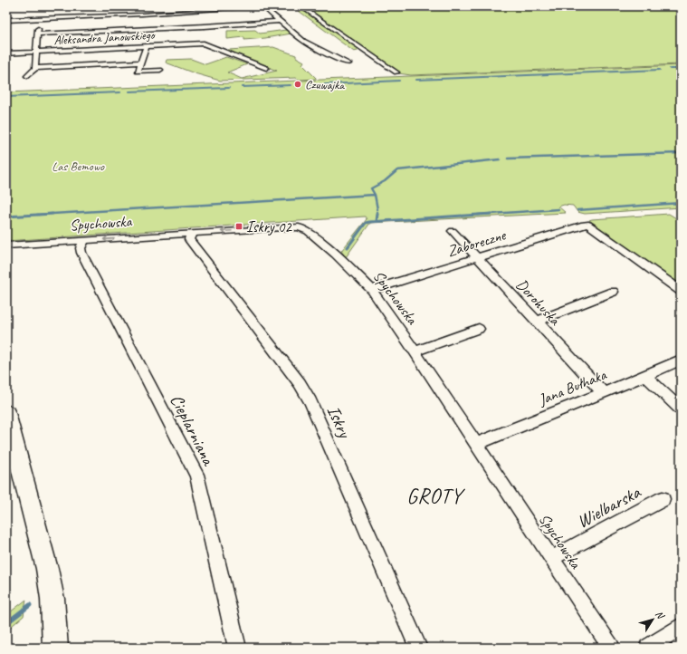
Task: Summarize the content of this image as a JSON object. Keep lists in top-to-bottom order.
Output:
{
  "streets": {
    "street": [
      "Aleksandra Janowskiego",
      "Spychowska",
      "Zaboreczne",
      "Dorohuska",
      "Jana Bułhaka",
      "Iskry",
      "Cieplarniana",
      "Wielbarska"
    ]
  },
  "crossings": [
    ["Spychowska", "Zaboreczne"],
    ["Spychowska", "Jana Bułhaka"],
    ["Spychowska", "Iskry"],
    ["Spychowska", "Cieplarniana"],
    ["Spychowska", "Wielbarska"],
    ["Zaboreczne", "Dorohuska"],
    ["Dorohuska", "Jana Bułhaka"]
  ],
  "one_way": ["Spychowska"],
  "districts": ["GROTY"],
  "parks": ["Las Bemowo"],
  "places": {
    "other": ["Czuwajka"],
    "transit": ["Iskry 02"]
  },
  "north": "top right"
}
